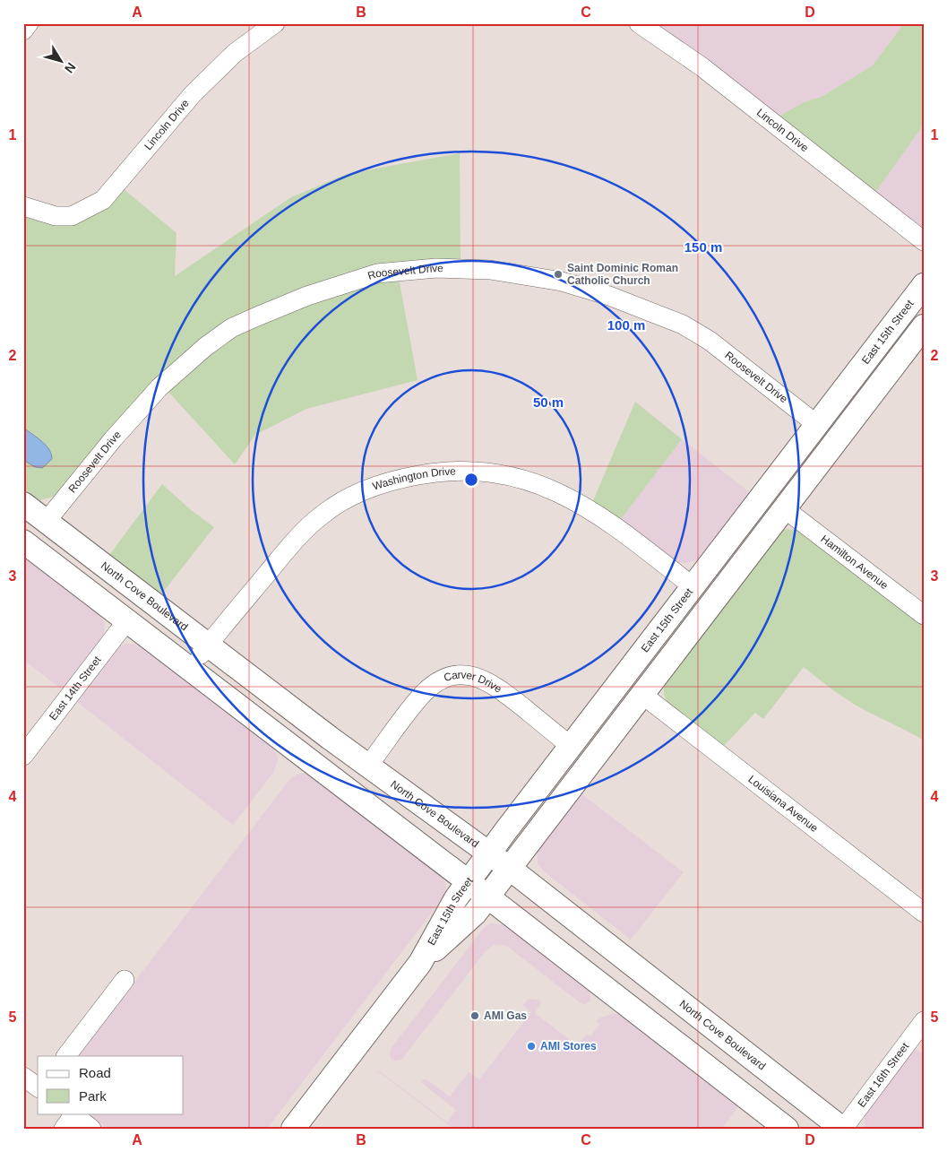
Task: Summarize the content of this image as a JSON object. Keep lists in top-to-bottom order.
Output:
{
  "streets": {
    "main road": ["East 15th Street", "North Cove Boulevard"],
    "street": [
      "Lincoln Drive",
      "Roosevelt Drive",
      "Washington Drive",
      "Hamilton Avenue",
      "Carver Drive",
      "East 14th Street",
      "Louisiana Avenue",
      "East 16th Street"
    ]
  },
  "crossings": [
    ["Roosevelt Drive", "East 15th Street"],
    ["Roosevelt Drive", "North Cove Boulevard"],
    ["East 15th Street", "Washington Drive"],
    ["East 15th Street", "Hamilton Avenue"],
    ["East 15th Street", "North Cove Boulevard"],
    ["East 15th Street", "Carver Drive"],
    ["East 15th Street", "Louisiana Avenue"],
    ["Washington Drive", "North Cove Boulevard"],
    ["North Cove Boulevard", "Carver Drive"],
    ["North Cove Boulevard", "East 16th Street"]
  ],
  "places": ["Saint Dominic Roman Catholic Church", "AMI Gas", "AMI Stores"],
  "legend": ["Road", "Park"],
  "north": "bottom right",
  "grid": {
    "columns": [
      "A",
      "B",
      "C",
      "D"
    ],
    "rows": [
      "1",
      "2",
      "3",
      "4",
      "5"
    ]
  },
  "rings": ["150 m", "100 m", "50 m"]
}
